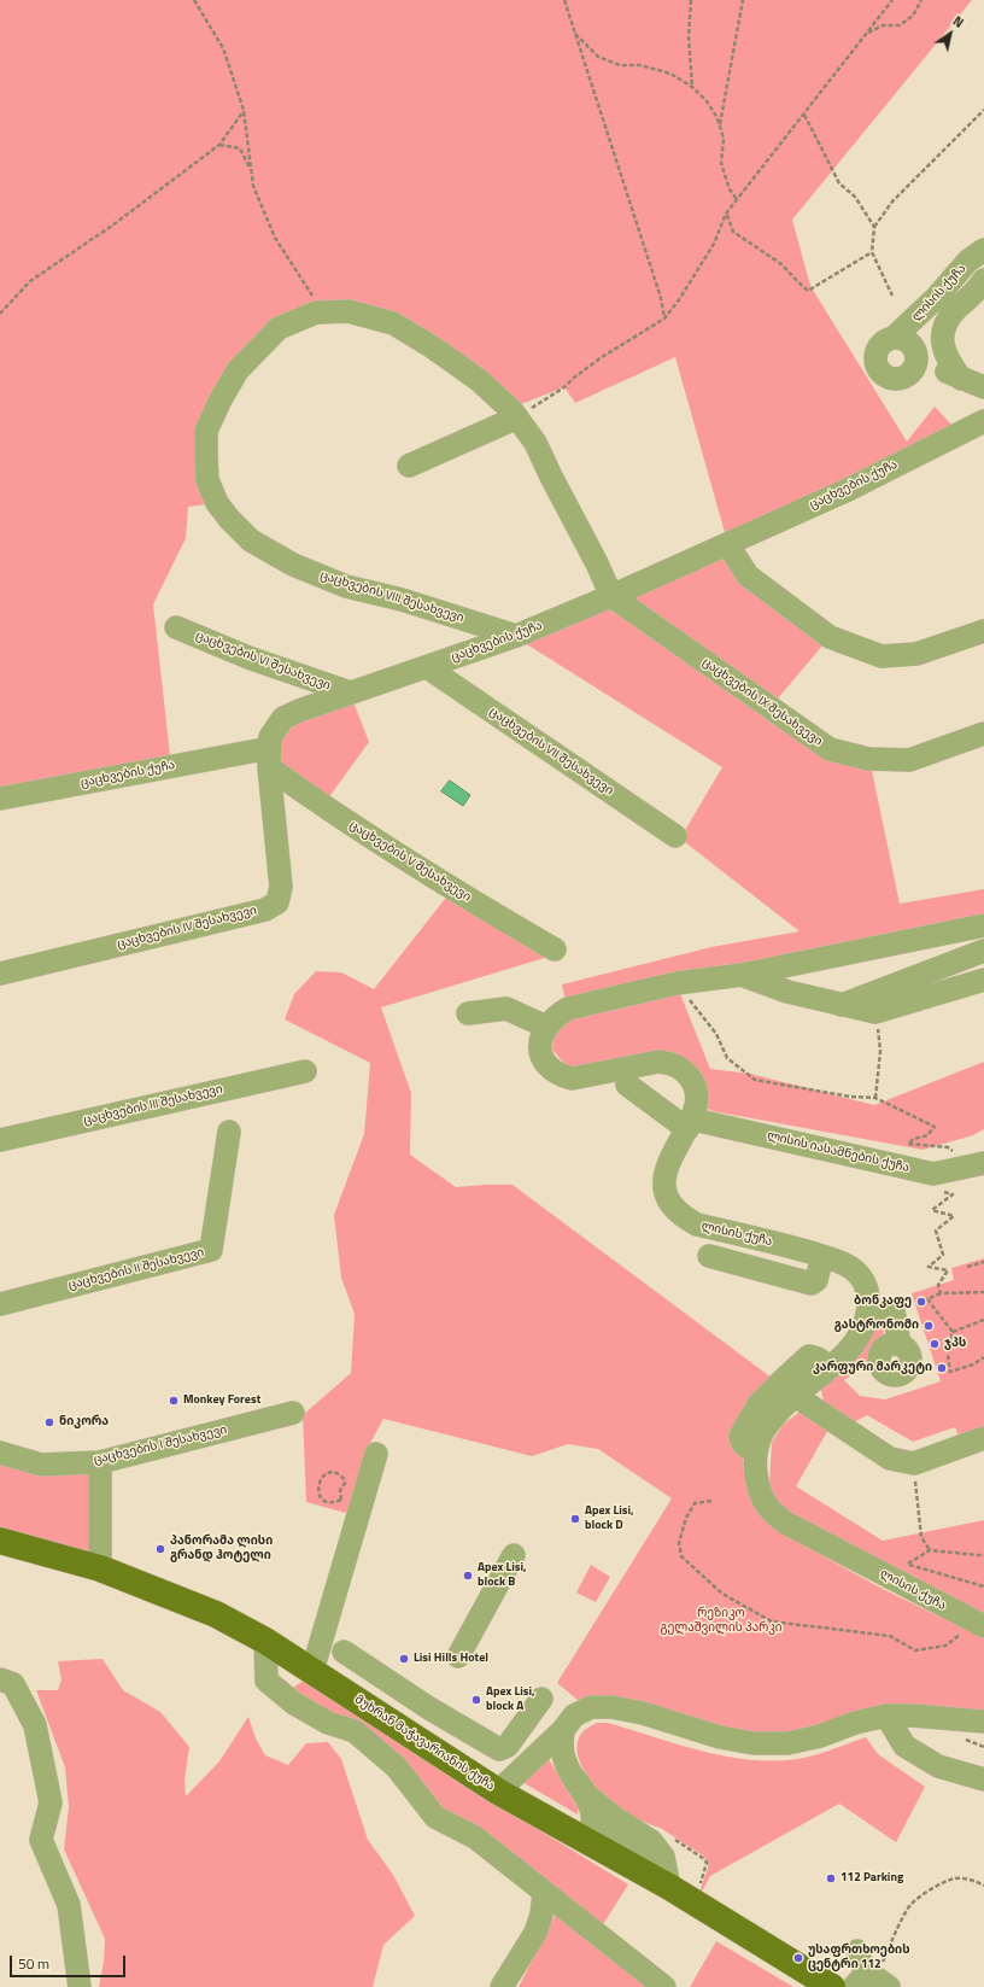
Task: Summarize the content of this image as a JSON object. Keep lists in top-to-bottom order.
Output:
{
  "streets": {
    "main road": ["მუხრან მაჭავარიანის ქუჩა"],
    "street": [
      "ლისის ქუჩა",
      "ცაცხვების ქუჩა",
      "ცაცხვების VIII შესახვევი",
      "ცაცხვების VI შესახვევი",
      "ცაცხვების IX შესახვევი",
      "ცაცხვების VII შესახვევი",
      "ცაცხვების V შესახვევი",
      "ცაცხვების IV შესახვევი",
      "ცაცხვების III შესახვევი",
      "ლისის იასამნების ქუჩა",
      "ცაცხვების II შესახვევი",
      "ცაცხვების I შესახვევი"
    ]
  },
  "crossings": [
    ["ლისის ქუჩა", "ლისის იასამნების ქუჩა"],
    ["ცაცხვების ქუჩა", "ცაცხვების VIII შესახვევი"],
    ["ცაცხვების ქუჩა", "ცაცხვების VI შესახვევი"],
    ["ცაცხვების ქუჩა", "ცაცხვების IX შესახვევი"],
    ["ცაცხვების ქუჩა", "ცაცხვების VII შესახვევი"],
    ["ცაცხვების ქუჩა", "ცაცხვების V შესახვევი"],
    ["ცაცხვების ქუჩა", "ცაცხვების IV შესახვევი"],
    ["ცაცხვების VIII შესახვევი", "ცაცხვების IX შესახვევი"],
    ["ცაცხვების V შესახვევი", "ცაცხვების IV შესახვევი"]
  ],
  "parks": ["რეზიკო გელაშვილის პარკი"],
  "places": [
    "ბონკაფე",
    "გასტრონომი",
    "ჯპს",
    "კარფური მარკეტი",
    "Monkey Forest",
    "ნიკორა",
    "Apex Lisi, block D",
    "პანორამა ლისი გრანდ ჰოტელი",
    "Apex Lisi, block B",
    "Lisi Hills Hotel",
    "Apex Lisi, block A",
    "112 Parking",
    "უსაფრთხოების ცენტრი 112"
  ],
  "scale_bar": "50 m",
  "north": "top right"
}
